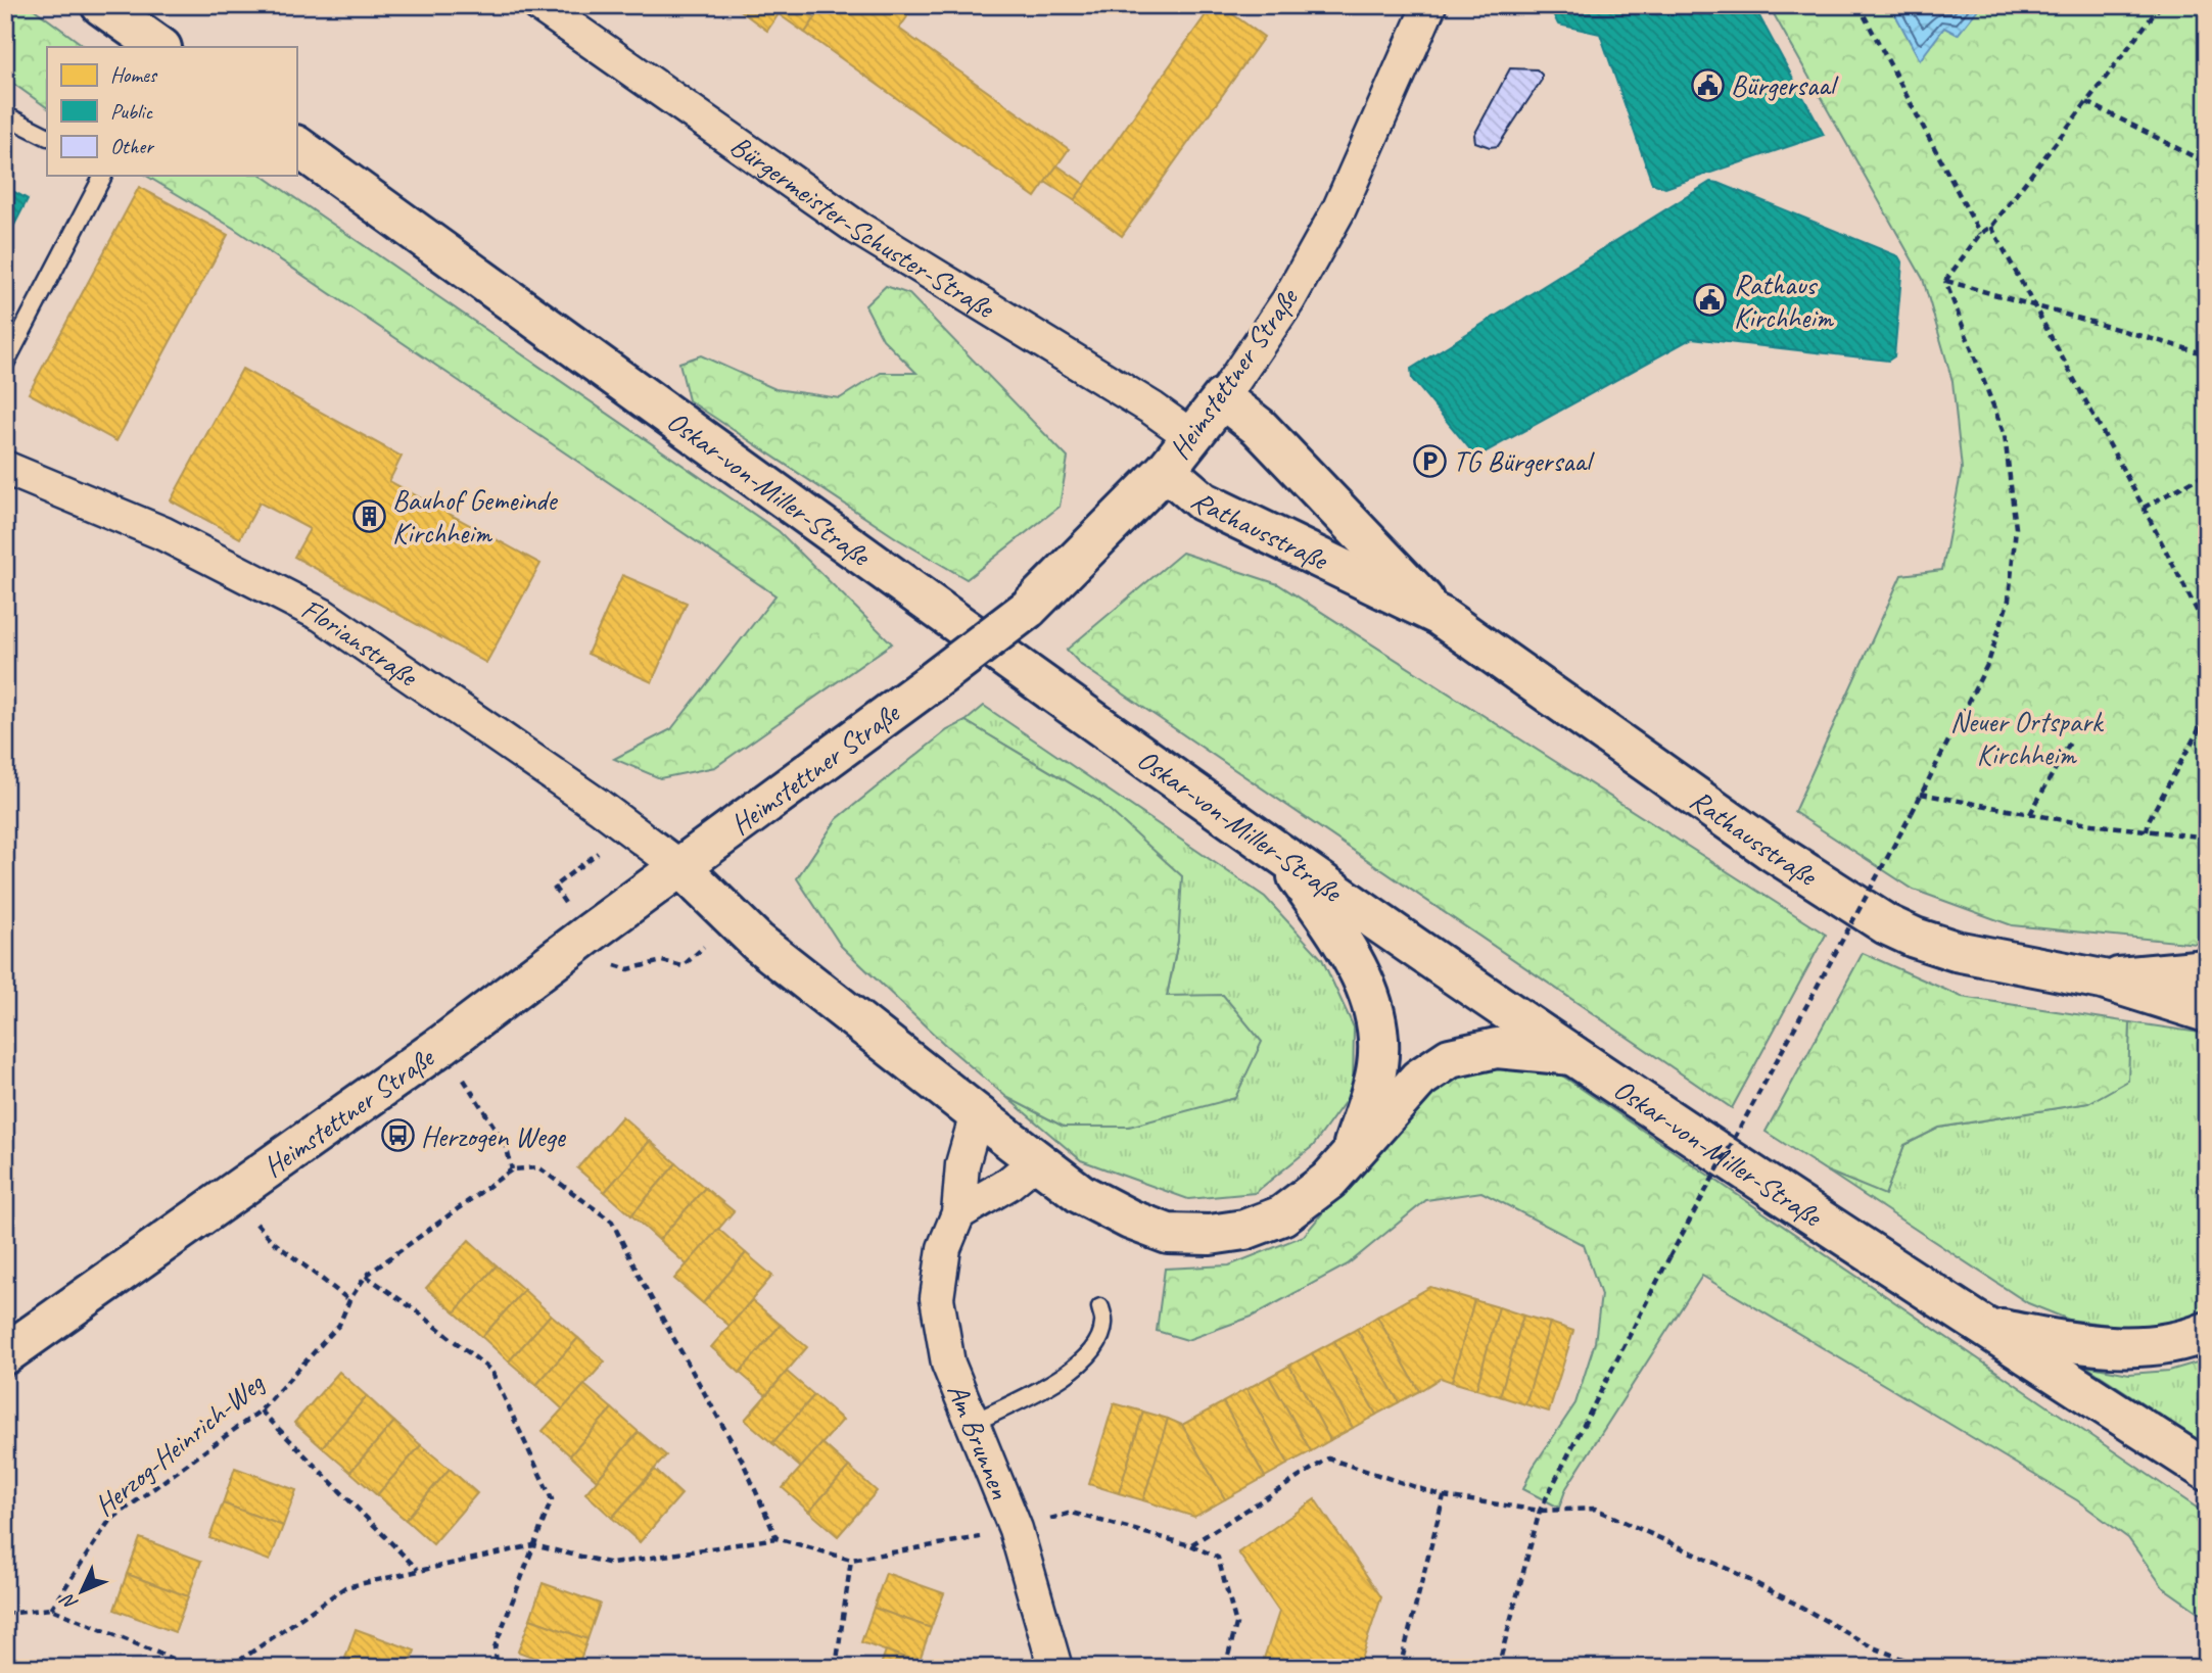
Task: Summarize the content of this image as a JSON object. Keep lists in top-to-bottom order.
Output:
{
  "streets": {
    "main road": ["Heimstettner Straße", "Oskar-von-Miller-Straße", "Rathausstraße"],
    "street": ["Bürgermeister-Schuster-Straße", "Florianstraße", "Am Brunnen"],
    "path": ["Herzog-Heinrich-Weg"]
  },
  "crossings": [
    ["Bürgermeister-Schuster-Straße", "Heimstettner Straße"],
    ["Heimstettner Straße", "Rathausstraße"],
    ["Heimstettner Straße", "Florianstraße"]
  ],
  "parks": ["Neuer Ortspark Kirchheim"],
  "places": {
    "public building": ["Bürgersaal", "Rathaus Kirchheim"],
    "parking": ["TG Bürgersaal"],
    "building": ["Bauhof Gemeinde Kirchheim"],
    "bus stop": ["Herzogen Wege"]
  },
  "legend": ["Homes", "Public", "Other"],
  "north": "bottom left"
}
